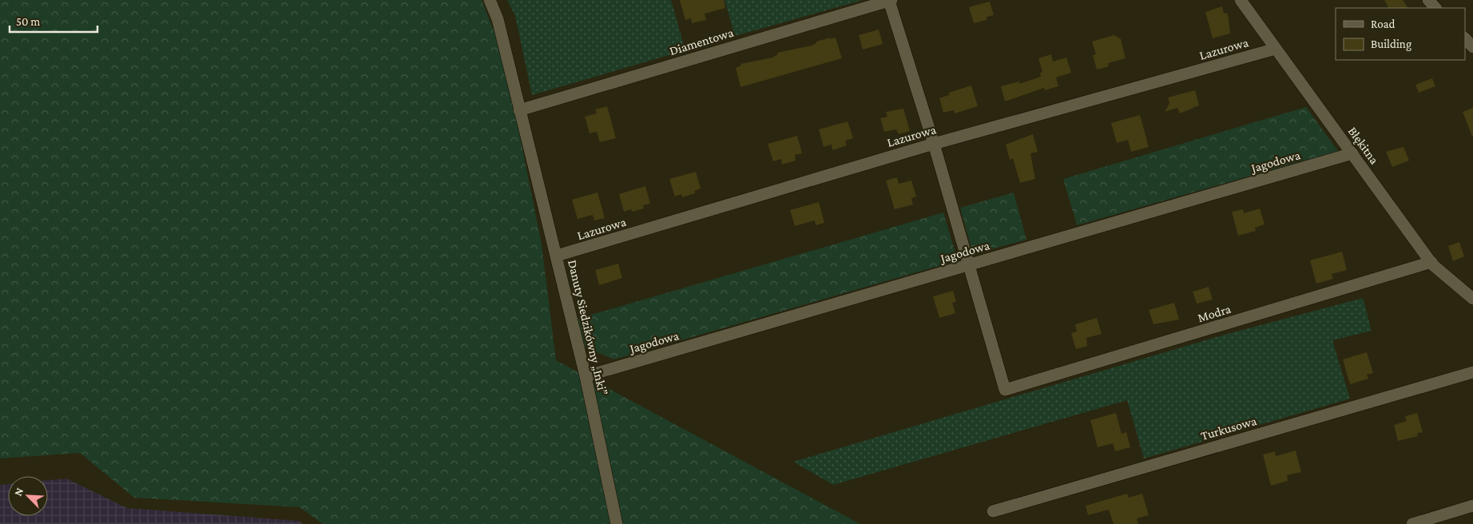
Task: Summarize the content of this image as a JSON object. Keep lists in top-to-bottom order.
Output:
{
  "streets": {
    "street": [
      "Diamentowa",
      "Lazurowa",
      "Błękitna",
      "Jagodowa",
      "Modra",
      "Danuty Siedzikówny „Inki”",
      "Turkusowa"
    ]
  },
  "crossings": [
    ["Diamentowa", "Danuty Siedzikówny „Inki”"],
    ["Lazurowa", "Błękitna"],
    ["Lazurowa", "Danuty Siedzikówny „Inki”"],
    ["Błękitna", "Jagodowa"],
    ["Błękitna", "Modra"],
    ["Jagodowa", "Modra"],
    ["Jagodowa", "Danuty Siedzikówny „Inki”"]
  ],
  "legend": ["Road", "Building"],
  "scale_bar": "50 m",
  "north": "top left"
}
